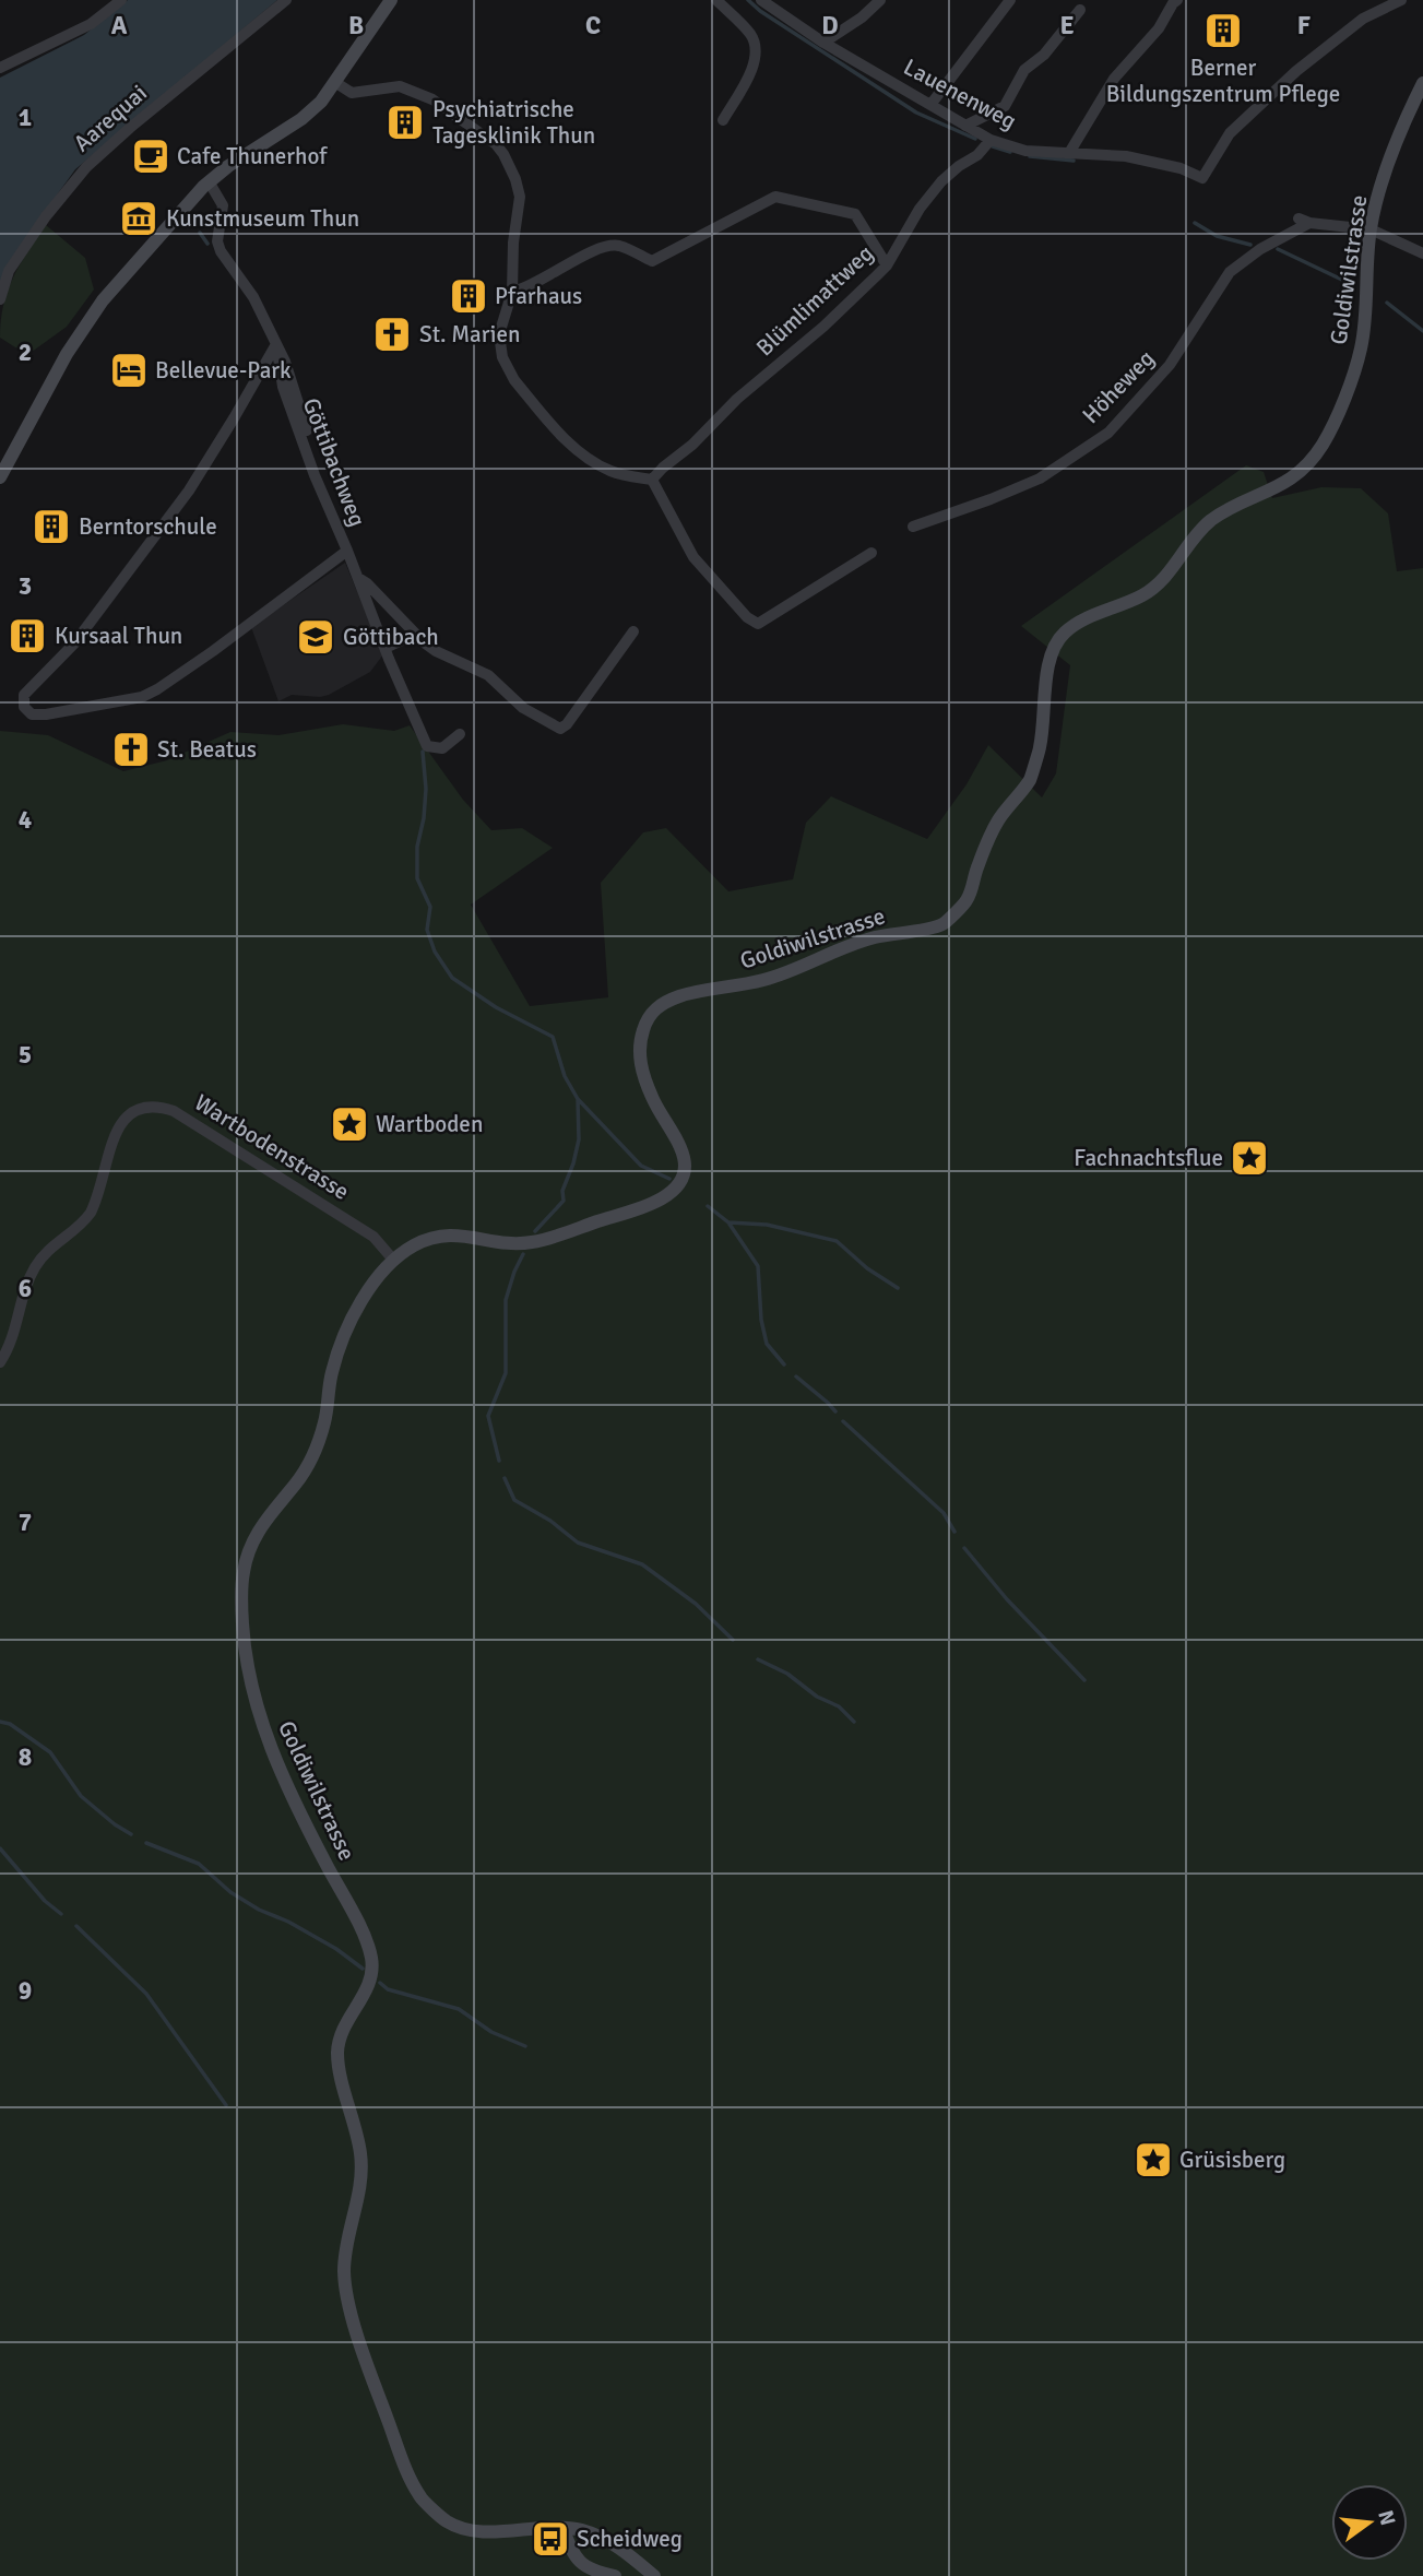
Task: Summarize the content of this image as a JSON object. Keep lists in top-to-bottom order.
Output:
{
  "streets": {
    "street": [
      "Lauenenweg",
      "Aarequai",
      "Goldiwilstrasse",
      "Blümlimattweg",
      "Höheweg",
      "Göttibachweg",
      "Wartbodenstrasse"
    ]
  },
  "crossings": [
    ["Lauenenweg", "Blümlimattweg"],
    ["Goldiwilstrasse", "Höheweg"],
    ["Goldiwilstrasse", "Wartbodenstrasse"]
  ],
  "places": {
    "building": [
      "Berner Bildungszentrum Pflege",
      "Psychiatrische Tagesklinik Thun",
      "Pfarhaus",
      "Berntorschule",
      "Kursaal Thun"
    ],
    "cafe": ["Cafe Thunerhof"],
    "museum": ["Kunstmuseum Thun"],
    "church": ["St. Marien", "St. Beatus"],
    "hotel": ["Bellevue-Park"],
    "school or university": ["Göttibach"],
    "place": ["Wartboden", "Fachnachtsflue", "Grüsisberg"],
    "bus stop": ["Scheidweg"]
  },
  "north": "right",
  "grid": {
    "columns": [
      "A",
      "B",
      "C",
      "D",
      "E",
      "F"
    ],
    "rows": [
      "1",
      "2",
      "3",
      "4",
      "5",
      "6",
      "7",
      "8",
      "9"
    ]
  }
}
